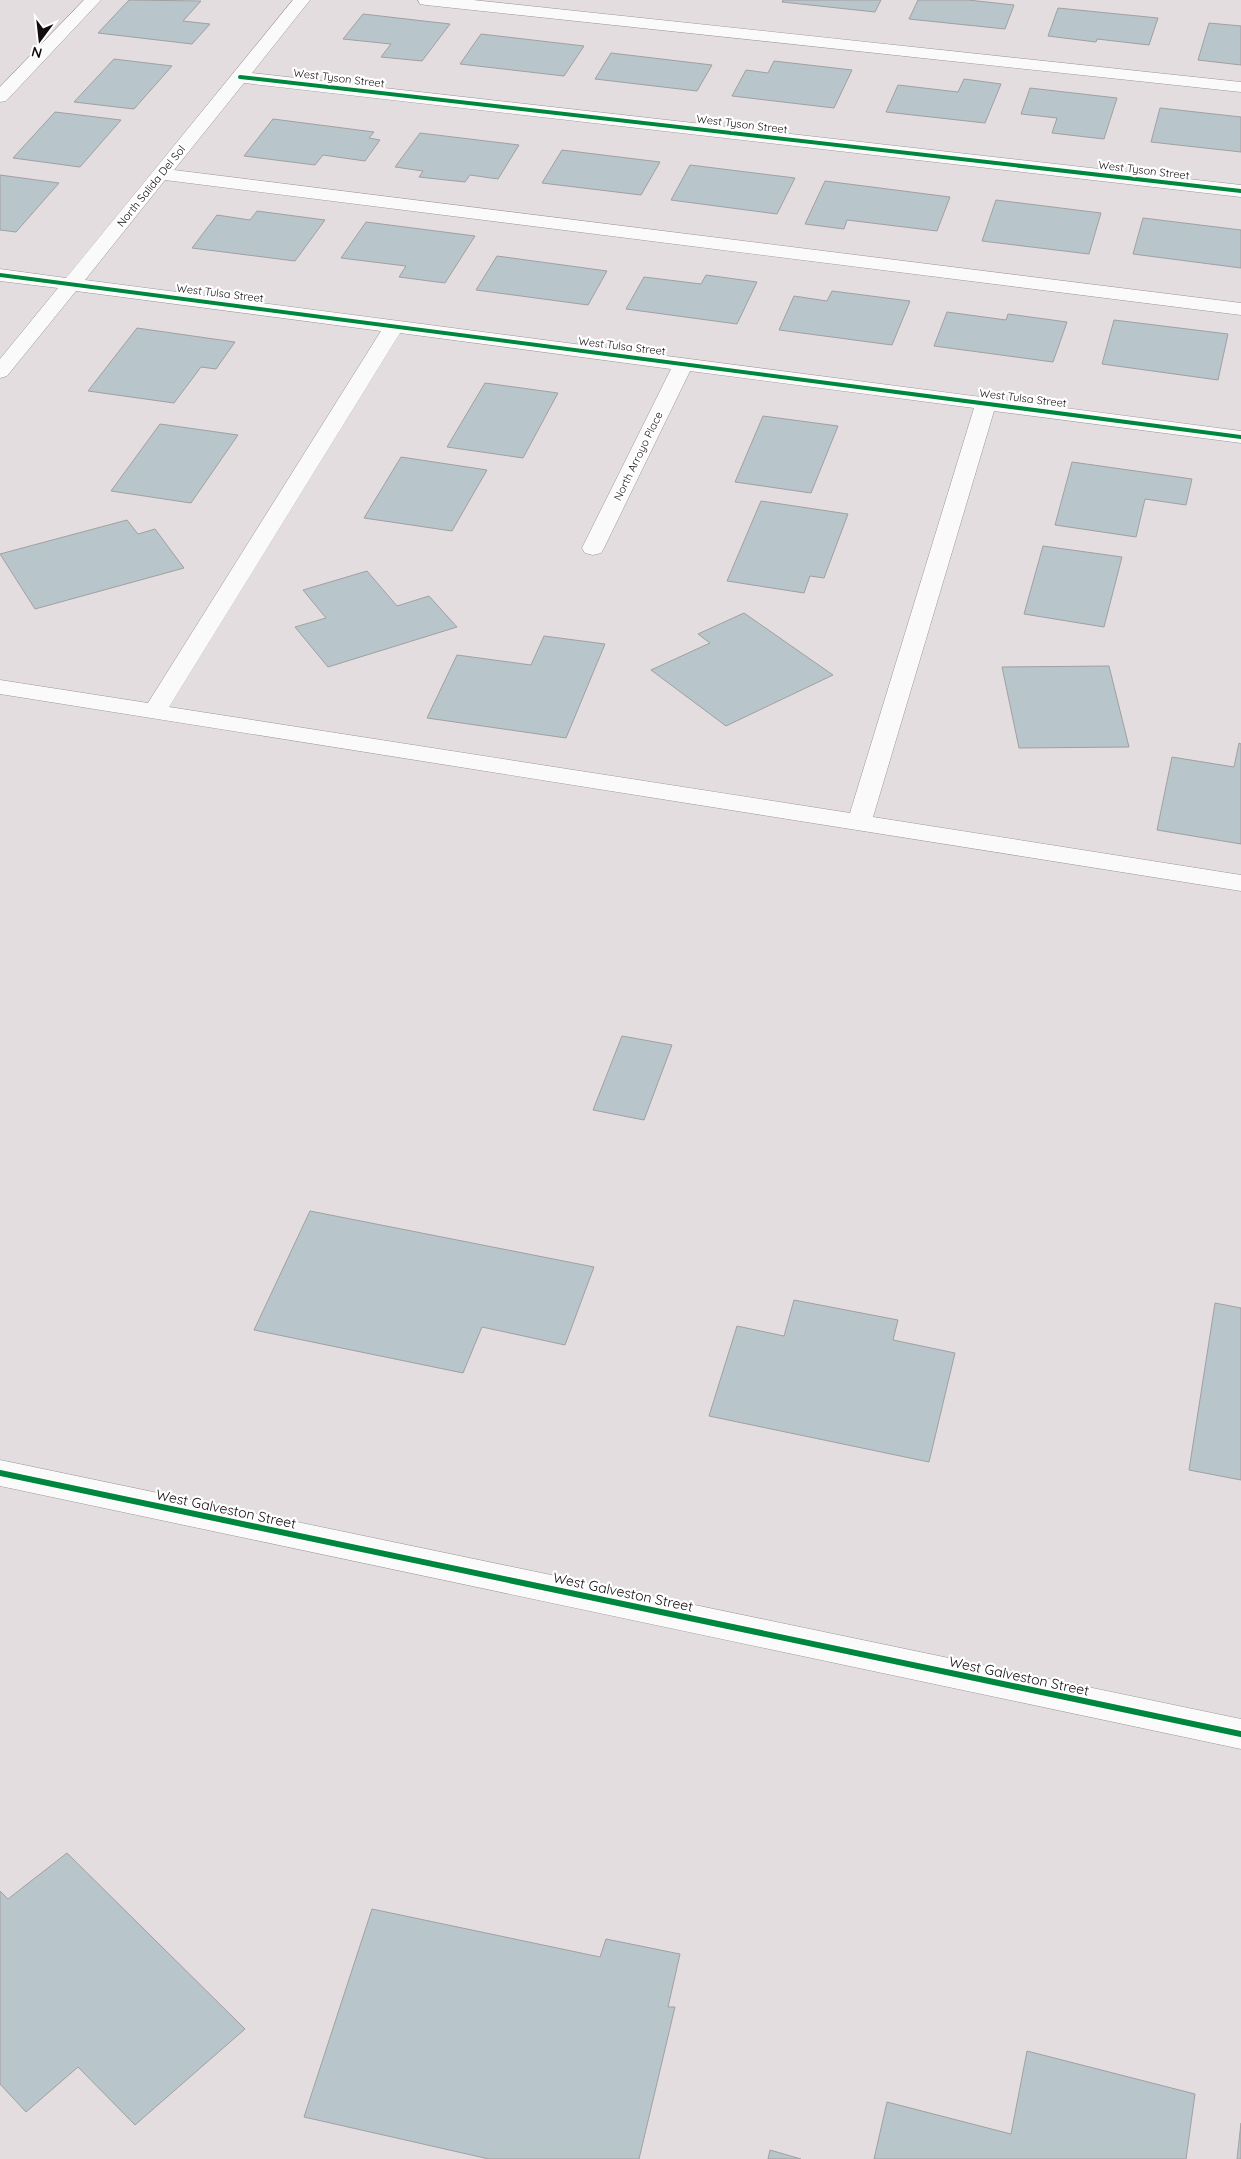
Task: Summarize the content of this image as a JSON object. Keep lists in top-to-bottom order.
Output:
{
  "streets": {
    "street": [
      "West Tyson Street",
      "North Salida Del Sol",
      "West Tulsa Street",
      "North Arroyo Place",
      "West Galveston Street"
    ]
  },
  "crossings": [
    ["West Tyson Street", "North Salida Del Sol"],
    ["North Salida Del Sol", "West Tulsa Street"],
    ["West Tulsa Street", "North Arroyo Place"]
  ],
  "north": "bottom"
}
